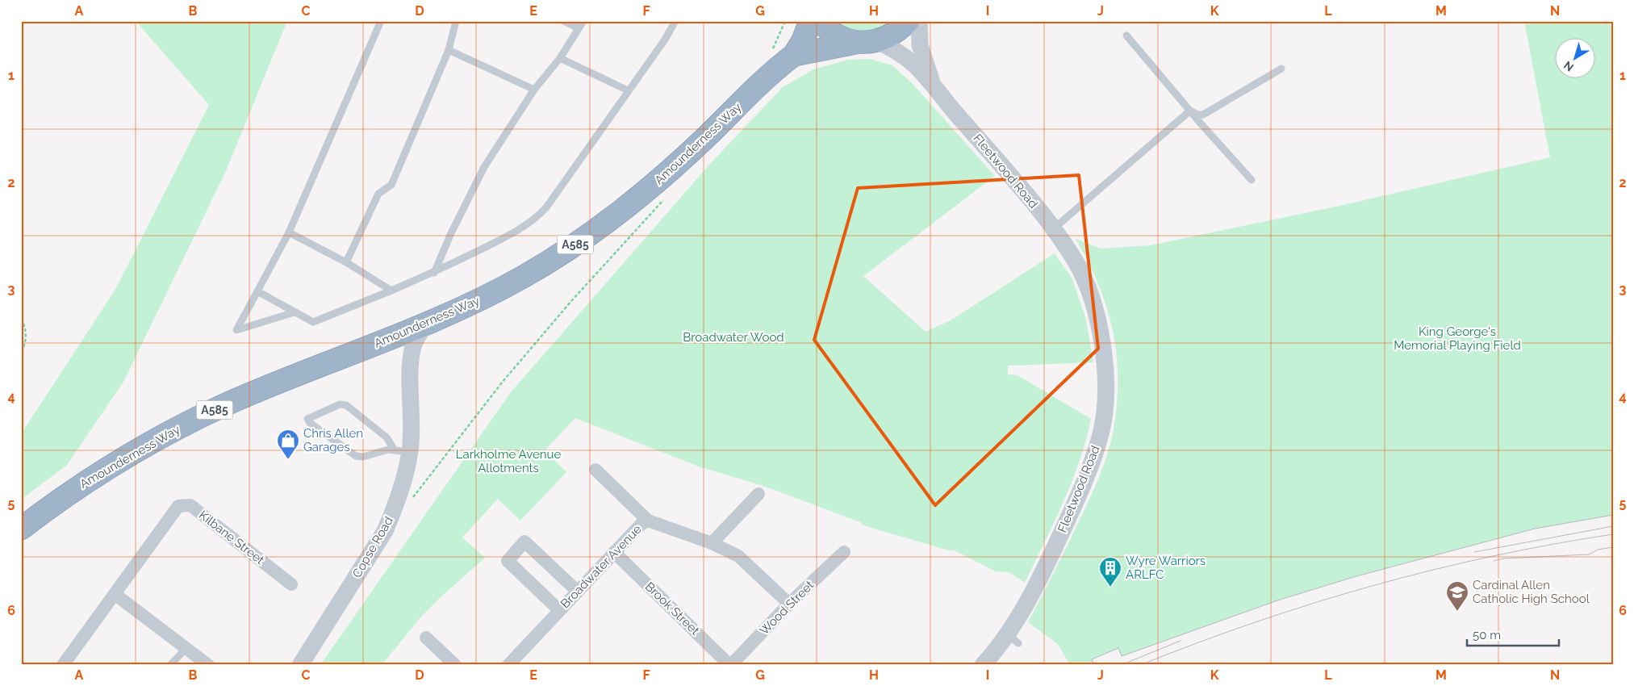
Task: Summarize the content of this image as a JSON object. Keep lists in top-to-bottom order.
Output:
{
  "streets": {
    "highway": ["Amounderness Way", "A585"],
    "street": [
      "Fleetwood Road",
      "Kilbane Street",
      "Copse Road",
      "Broadwater Avenue",
      "Wood Street",
      "Brook Street"
    ]
  },
  "crossings": [
    ["Amounderness Way", "Copse Road"],
    ["Broadwater Avenue", "Wood Street"],
    ["Broadwater Avenue", "Brook Street"],
    ["Wood Street", "Brook Street"]
  ],
  "parks": ["King George's Memorial Playing Field", "Broadwater Wood", "Larkholme Avenue Allotments"],
  "places": {
    "shop": ["Chris Allen Garages"],
    "building": ["Wyre Warriors ARLFC"],
    "school or university": ["Cardinal Allen Catholic High School"]
  },
  "scale_bar": "50 m",
  "north": "bottom left",
  "grid": {
    "columns": [
      "A",
      "B",
      "C",
      "D",
      "E",
      "F",
      "G",
      "H",
      "I",
      "J",
      "K",
      "L",
      "M",
      "N"
    ],
    "rows": [
      "1",
      "2",
      "3",
      "4",
      "5",
      "6"
    ]
  }
}
